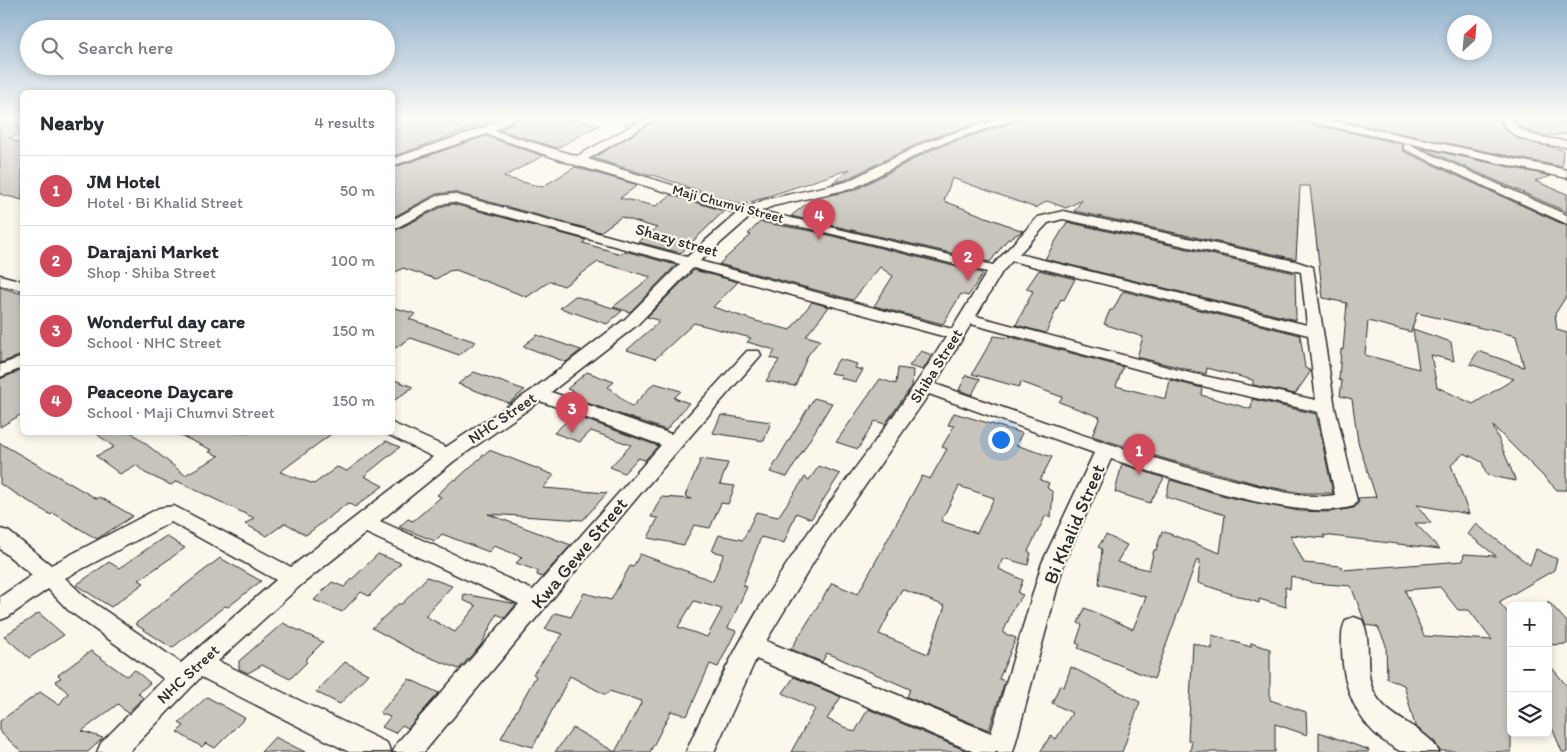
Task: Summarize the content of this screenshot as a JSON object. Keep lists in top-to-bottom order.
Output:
{
  "streets": {
    "street": [
      "Maji Chumvi Street",
      "Shazy street",
      "Shiba Street",
      "NHC Street",
      "Bi Khalid Street",
      "Kwa Gewe Street"
    ]
  },
  "crossings": [
    ["Maji Chumvi Street", "Shiba Street"],
    ["Maji Chumvi Street", "NHC Street"],
    ["Shazy street", "Shiba Street"],
    ["Shazy street", "NHC Street"],
    ["Shiba Street", "Bi Khalid Street"]
  ],
  "north": "top right",
  "page": {
    "search": "Search here",
    "heading": ["Nearby", "4 results"],
    "list": [
      {
        "mark": "1",
        "name": "JM Hotel",
        "note": "Hotel · Bi Khalid Street",
        "value": "50 m"
      },
      {
        "mark": "2",
        "name": "Darajani Market",
        "note": "Shop · Shiba Street",
        "value": "100 m"
      },
      {
        "mark": "3",
        "name": "Wonderful day care",
        "note": "School · NHC Street",
        "value": "150 m"
      },
      {
        "mark": "4",
        "name": "Peaceone Daycare",
        "note": "School · Maji Chumvi Street",
        "value": "150 m"
      }
    ],
    "pins": [
      "4",
      "2",
      "3",
      "1"
    ],
    "map_buttons": ["+", "−"]
  }
}
